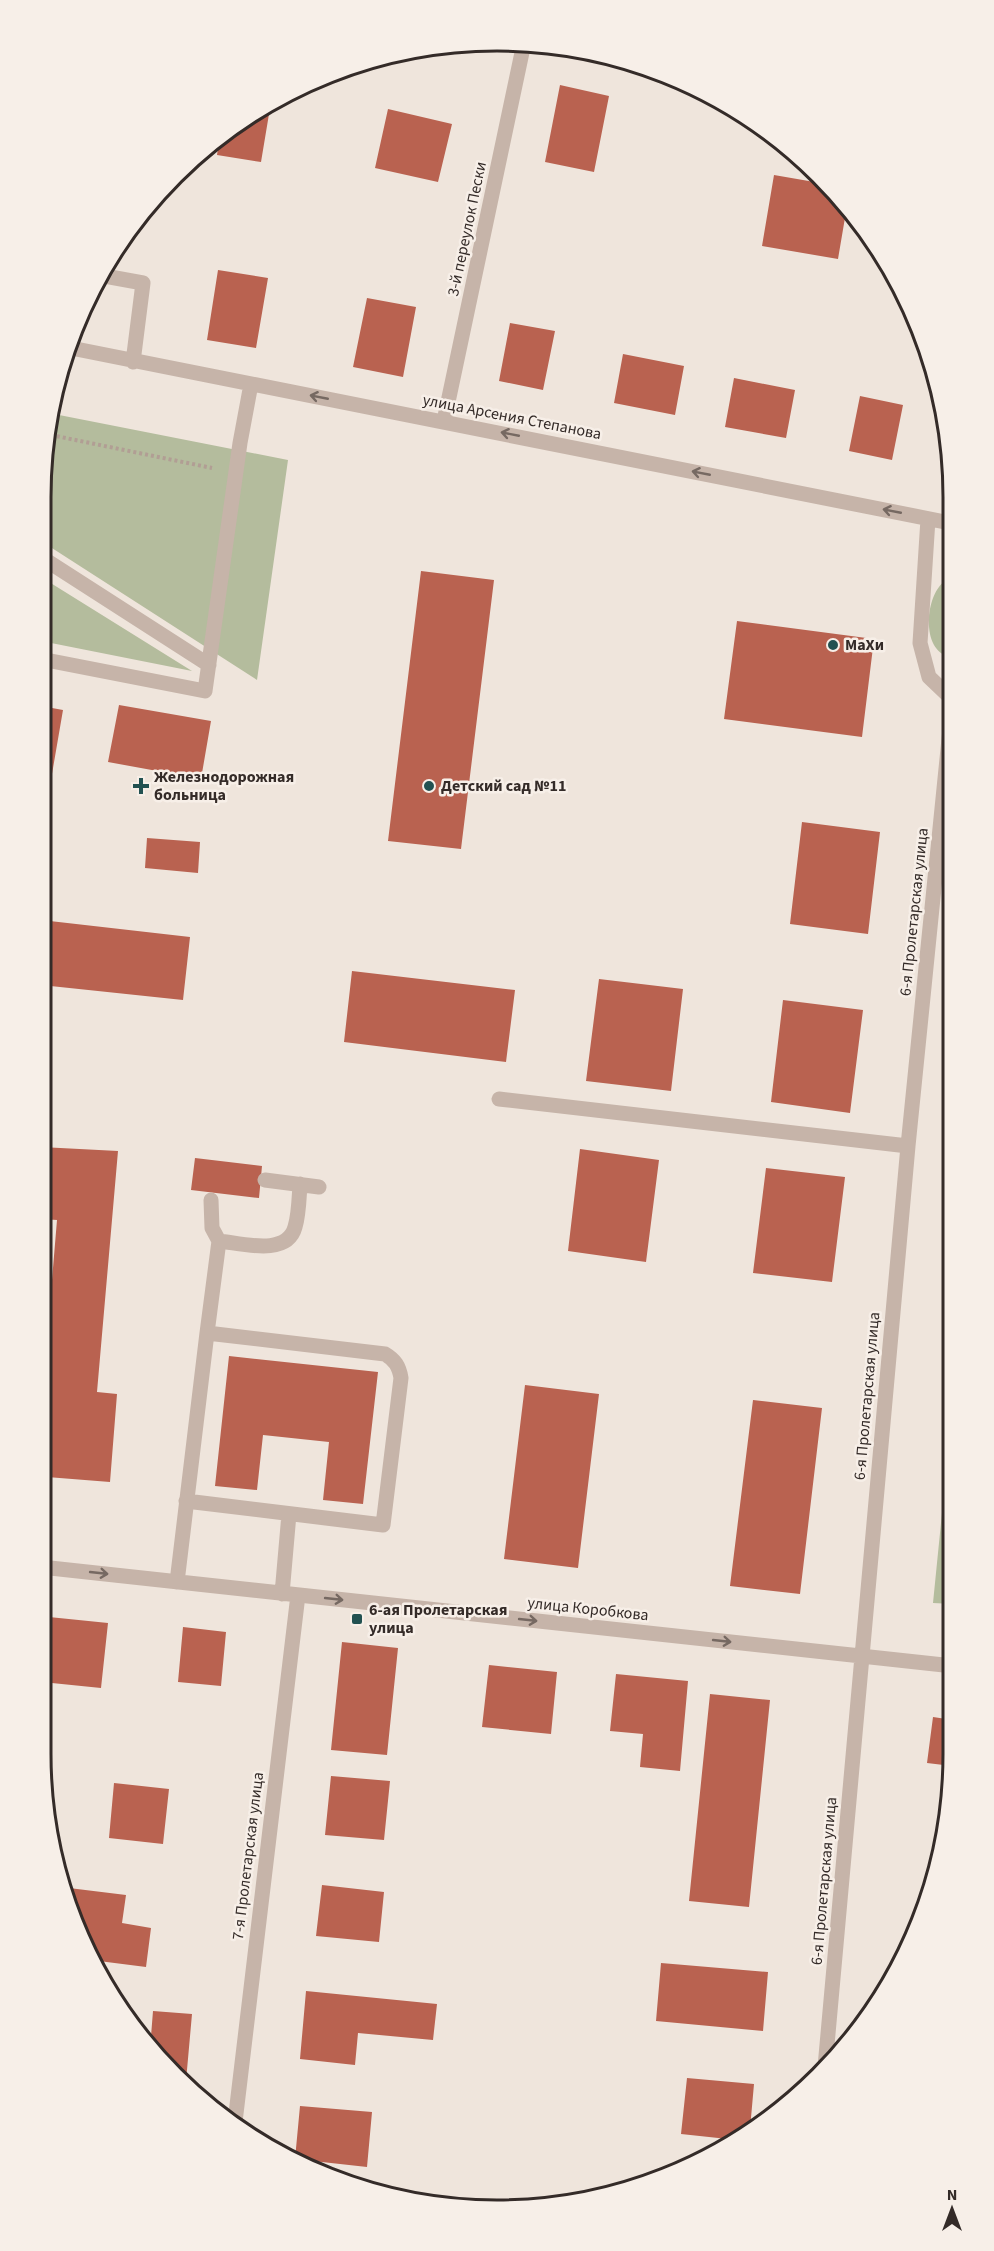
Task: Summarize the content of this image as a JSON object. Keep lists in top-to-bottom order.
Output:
{
  "streets": {
    "street": [
      "3-й переулок Пески",
      "улица Арсения Степанова",
      "6-я Пролетарская улица",
      "улица Коробкова",
      "7-я Пролетарская улица"
    ]
  },
  "crossings": [
    ["3-й переулок Пески", "улица Арсения Степанова"],
    ["6-я Пролетарская улица", "улица Коробкова"],
    ["улица Коробкова", "7-я Пролетарская улица"]
  ],
  "one_way": ["улица Арсения Степанова", "улица Коробкова"],
  "places": {
    "other": ["МаХи", "Детский сад №11"],
    "health": ["Железнодорожная больница"],
    "transit": ["6-ая Пролетарская улица"]
  },
  "north": "top"
}
